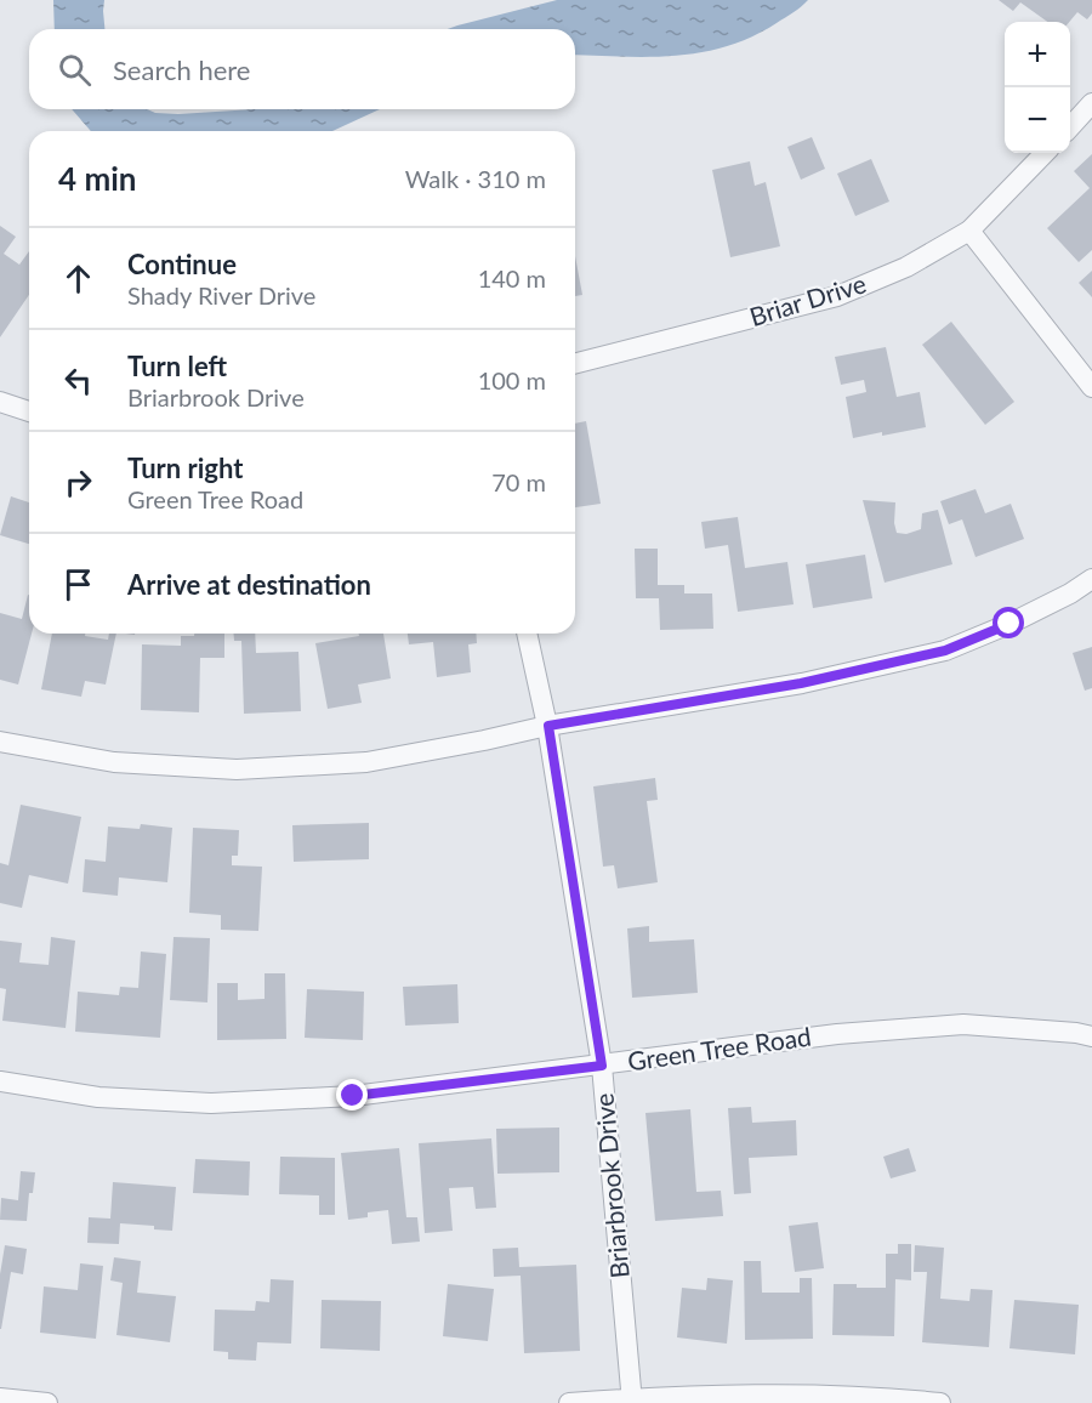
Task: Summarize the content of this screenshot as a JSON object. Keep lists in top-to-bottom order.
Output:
{
  "streets": {
    "street": ["Briar Drive", "Green Tree Road", "Briarbrook Drive"]
  },
  "crossings": [
    ["Green Tree Road", "Briarbrook Drive"]
  ],
  "page": {
    "map_buttons": ["+", "−"],
    "search": "Search here",
    "heading": ["4 min", "Walk · 310 m"],
    "list": [
      ["Continue", "Shady River Drive", "140 m"],
      ["Turn left", "Briarbrook Drive", "100 m"],
      ["Turn right", "Green Tree Road", "70 m"],
      "Arrive at destination"
    ]
  }
}
